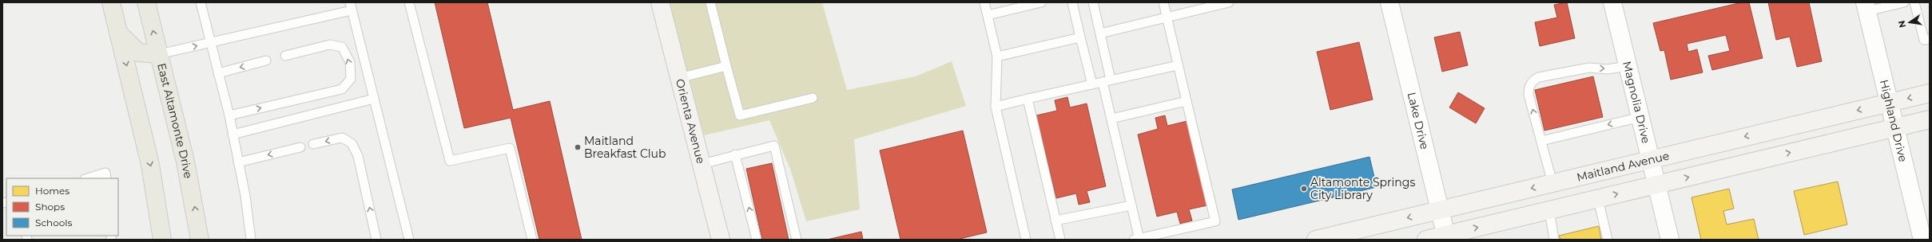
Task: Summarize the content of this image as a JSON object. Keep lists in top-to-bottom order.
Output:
{
  "streets": {
    "main road": ["East Altamonte Drive", "Orienta Avenue", "Maitland Avenue"],
    "street": ["Magnolia Drive", "Lake Drive", "Highland Drive"]
  },
  "crossings": [
    ["Magnolia Drive", "Maitland Avenue"],
    ["Lake Drive", "Maitland Avenue"],
    ["Highland Drive", "Maitland Avenue"]
  ],
  "places": ["Maitland Breakfast Club", "Altamonte Springs City Library"],
  "legend": ["Homes", "Shops", "Schools"],
  "north": "left"
}
